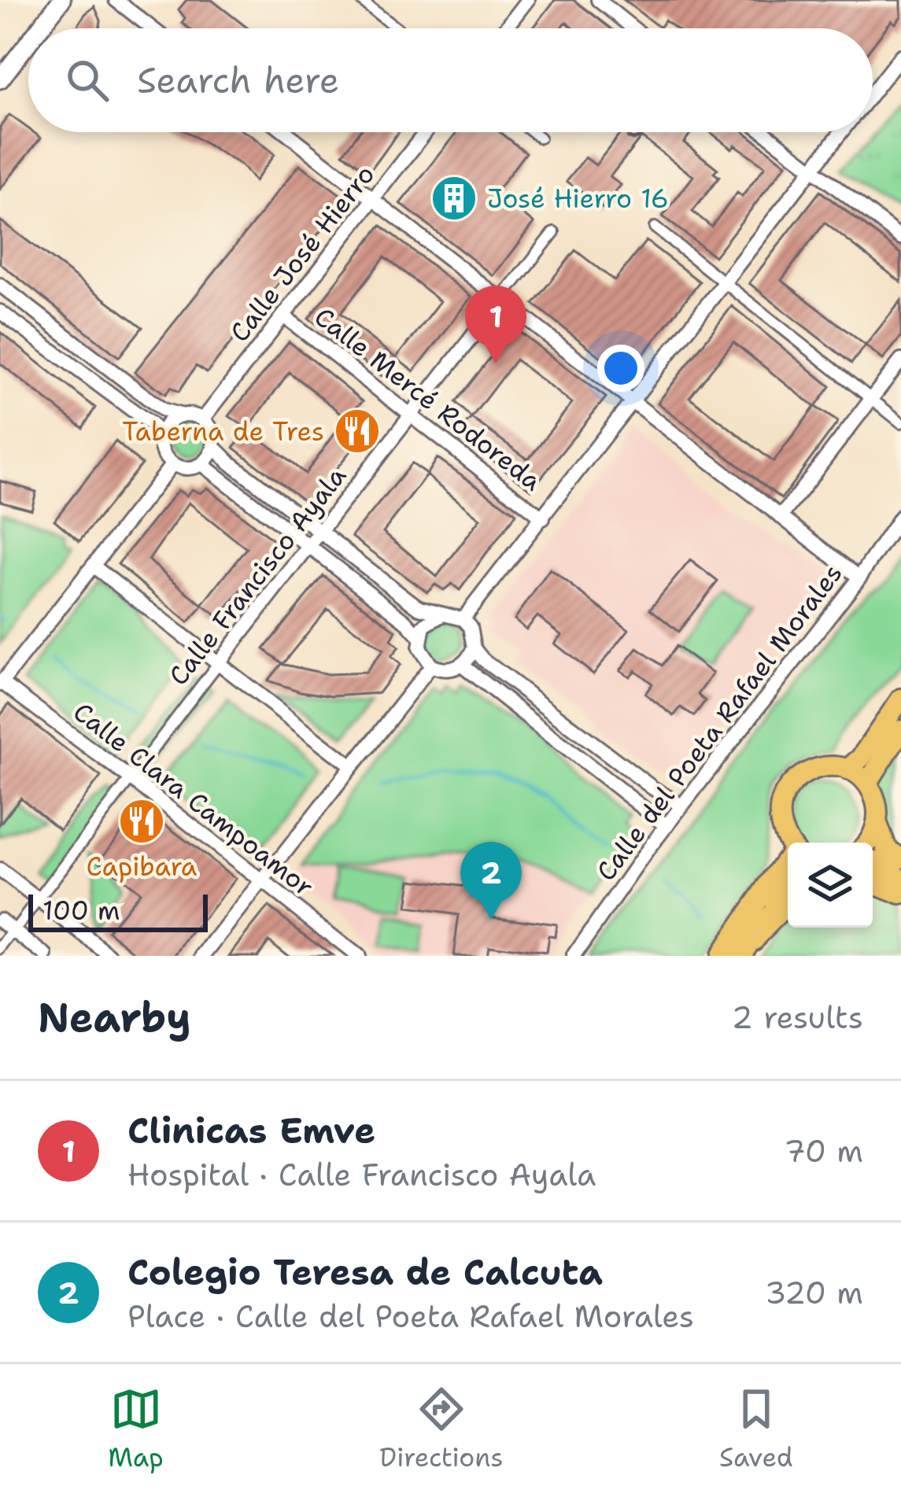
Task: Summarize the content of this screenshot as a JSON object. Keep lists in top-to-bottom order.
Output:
{
  "streets": {
    "street": [
      "Calle José Hierro",
      "Calle Mercé Rodoreda",
      "Calle Francisco Ayala",
      "Calle del Poeta Rafael Morales",
      "Calle Clara Campoamor"
    ]
  },
  "crossings": [
    ["Calle José Hierro", "Calle Mercé Rodoreda"],
    ["Calle Mercé Rodoreda", "Calle Francisco Ayala"],
    ["Calle Francisco Ayala", "Calle Clara Campoamor"]
  ],
  "places": {
    "building": ["José Hierro 16"],
    "restaurant": ["Taberna de Tres", "Capibara"]
  },
  "scale_bar": "100 m",
  "page": {
    "search": "Search here",
    "pins": ["1", "2"],
    "scale": "100 m",
    "heading": ["Nearby", "2 results"],
    "list": [
      {
        "mark": "1",
        "name": "Clinicas Emve",
        "note": "Hospital · Calle Francisco Ayala",
        "value": "70 m"
      },
      {
        "mark": "2",
        "name": "Colegio Teresa de Calcuta",
        "note": "Place · Calle del Poeta Rafael Morales",
        "value": "320 m"
      }
    ],
    "nav": ["Map", "Directions", "Saved"]
  }
}
